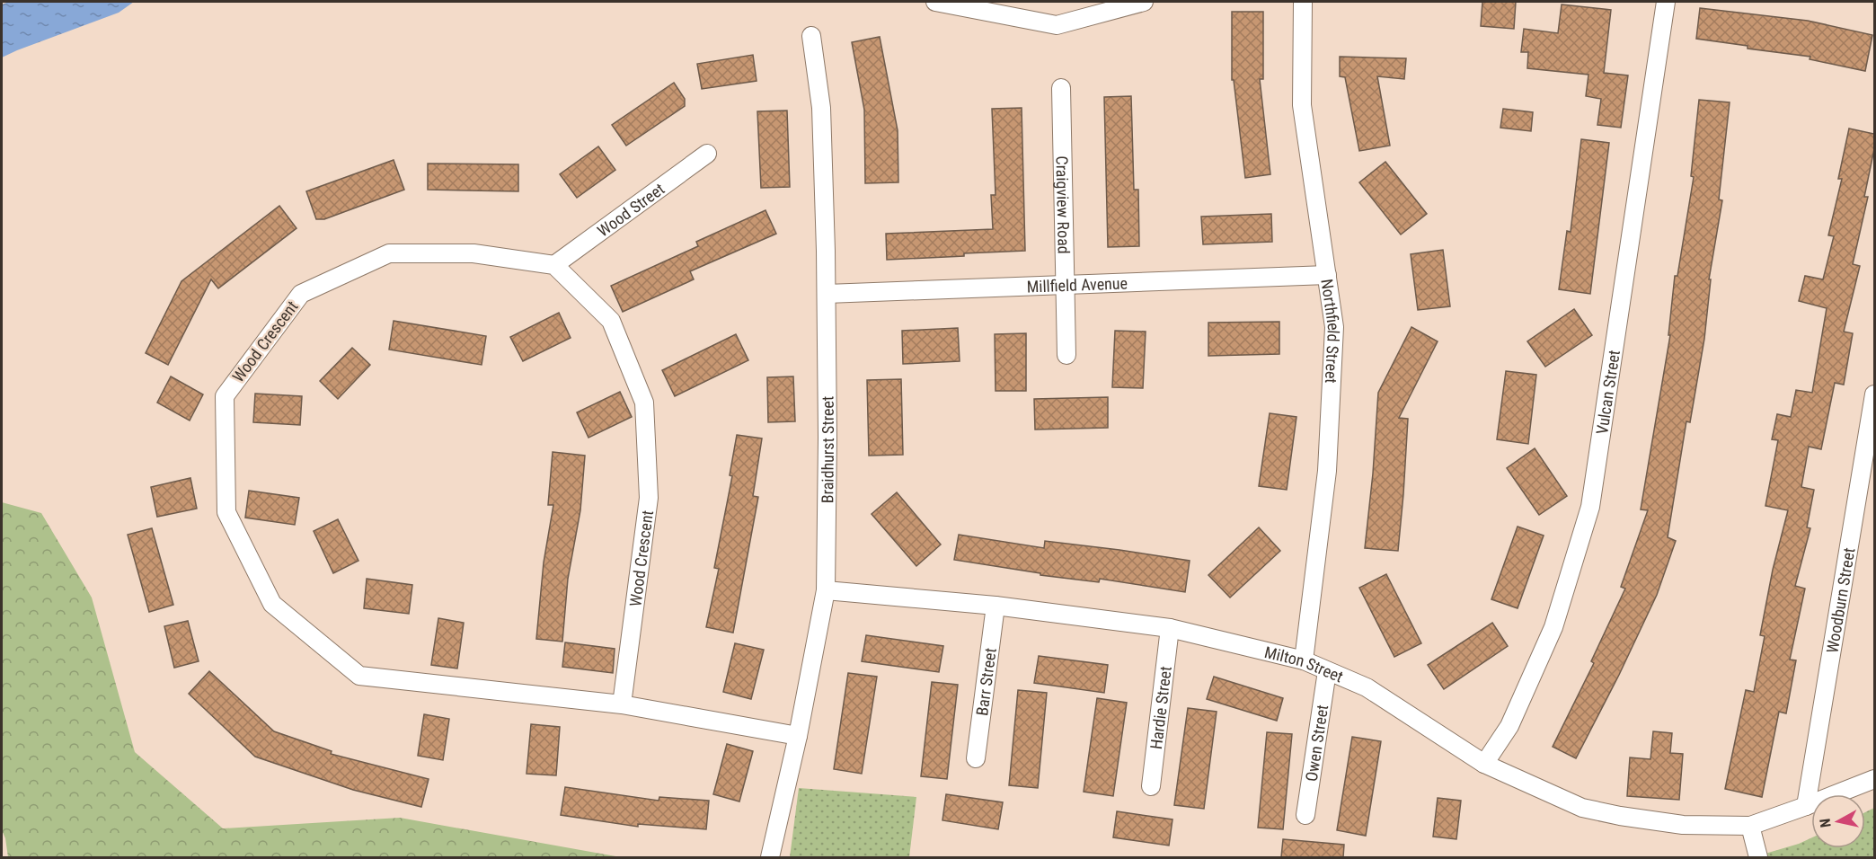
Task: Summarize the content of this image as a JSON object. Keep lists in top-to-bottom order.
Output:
{
  "streets": {
    "street": [
      "Craigview Road",
      "Wood Street",
      "Millfield Avenue",
      "Northfield Street",
      "Wood Crescent",
      "Vulcan Street",
      "Braidhurst Street",
      "Woodburn Street",
      "Milton Street",
      "Barr Street",
      "Hardie Street",
      "Owen Street"
    ]
  },
  "crossings": [
    ["Craigview Road", "Millfield Avenue"],
    ["Wood Street", "Wood Crescent"],
    ["Millfield Avenue", "Northfield Street"],
    ["Millfield Avenue", "Braidhurst Street"],
    ["Northfield Street", "Milton Street"],
    ["Wood Crescent", "Braidhurst Street"],
    ["Vulcan Street", "Milton Street"],
    ["Braidhurst Street", "Milton Street"],
    ["Woodburn Street", "Milton Street"],
    ["Milton Street", "Barr Street"],
    ["Milton Street", "Hardie Street"],
    ["Milton Street", "Owen Street"]
  ],
  "north": "left"
}
